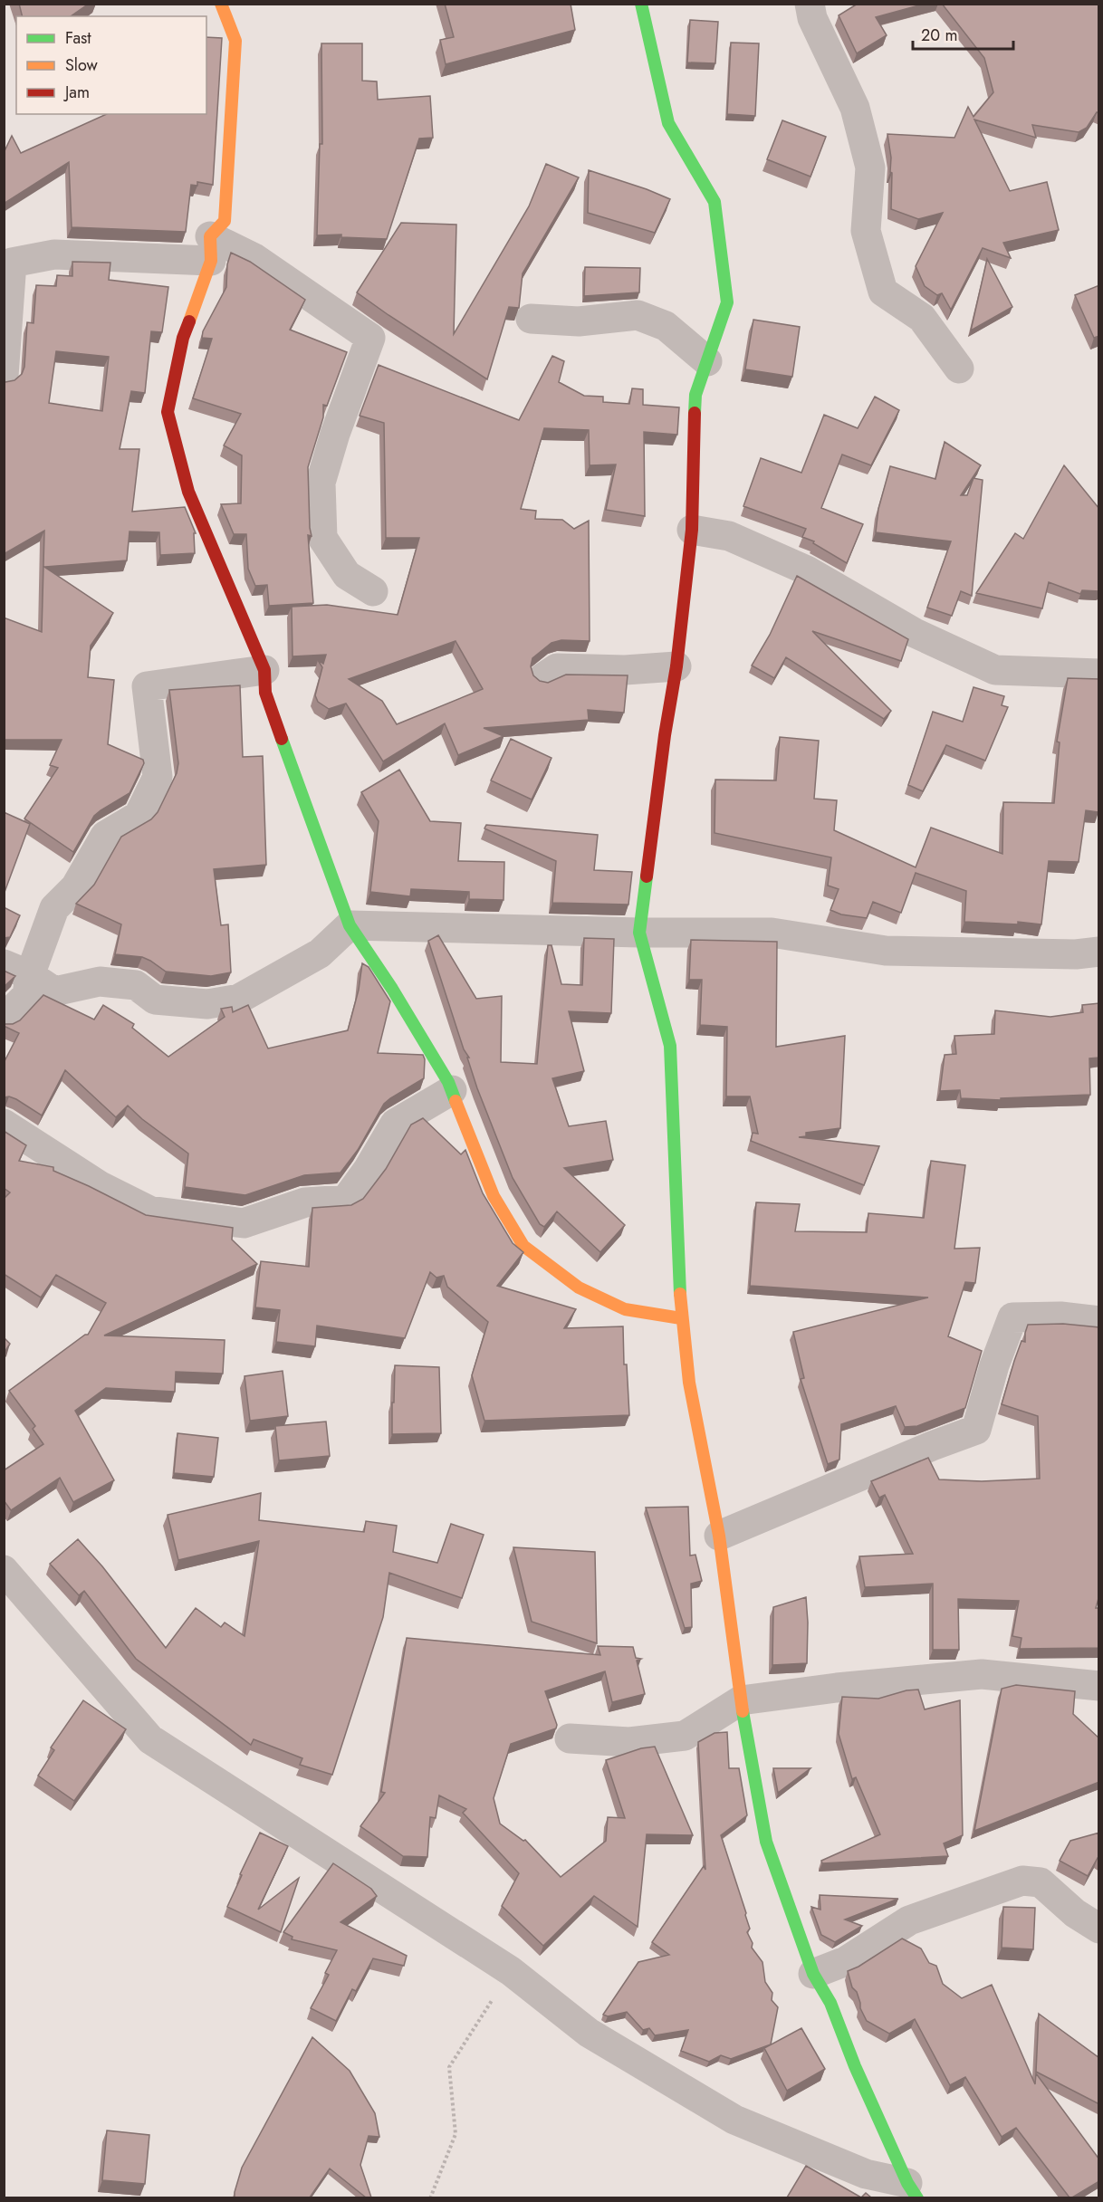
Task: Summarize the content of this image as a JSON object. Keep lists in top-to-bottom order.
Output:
{
  "legend": ["Fast", "Slow", "Jam"],
  "scale_bar": "20 m"
}
